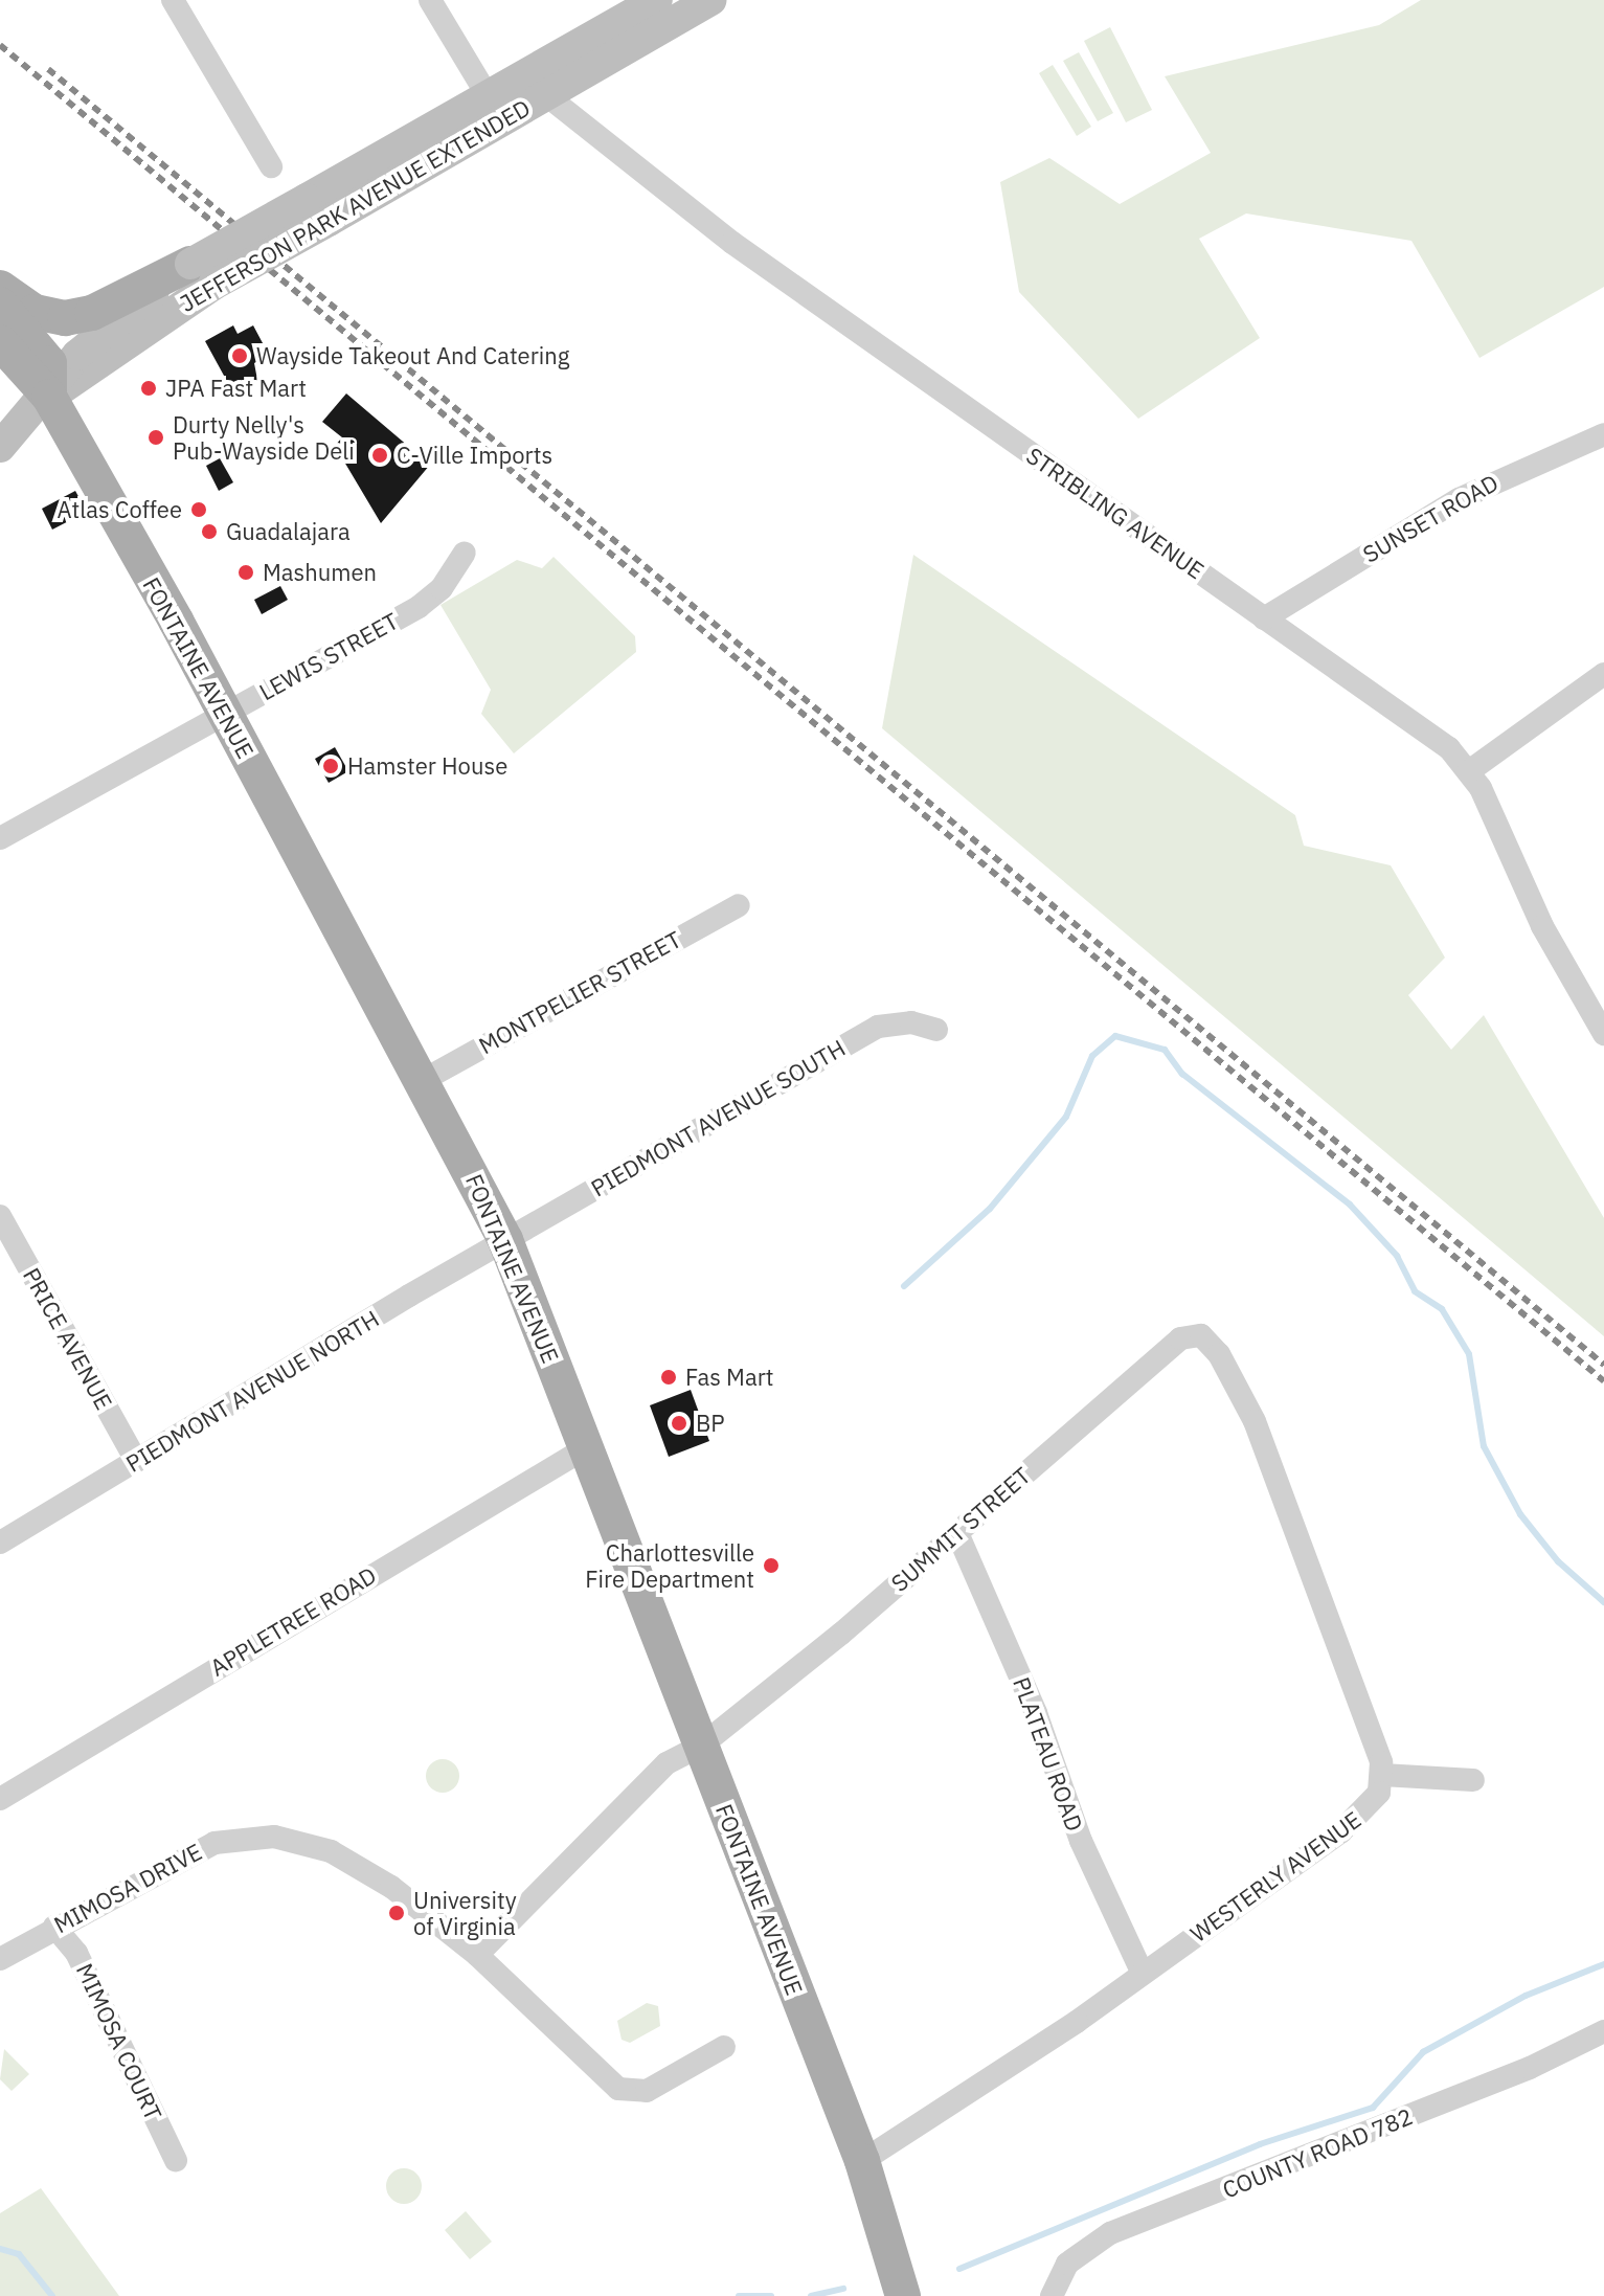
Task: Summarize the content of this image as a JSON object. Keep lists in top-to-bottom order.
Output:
{
  "streets": {
    "main road": ["FONTAINE AVENUE"],
    "street": [
      "JEFFERSON PARK AVENUE EXTENDED",
      "STRIBLING AVENUE",
      "SUNSET ROAD",
      "LEWIS STREET",
      "MONTPELIER STREET",
      "PIEDMONT AVENUE SOUTH",
      "PRICE AVENUE",
      "PIEDMONT AVENUE NORTH",
      "SUMMIT STREET",
      "APPLETREE ROAD",
      "PLATEAU ROAD",
      "WESTERLY AVENUE",
      "MIMOSA DRIVE",
      "MIMOSA COURT",
      "COUNTY ROAD 782"
    ]
  },
  "crossings": [
    ["JEFFERSON PARK AVENUE EXTENDED", "STRIBLING AVENUE"],
    ["JEFFERSON PARK AVENUE EXTENDED", "FONTAINE AVENUE"],
    ["STRIBLING AVENUE", "SUNSET ROAD"],
    ["LEWIS STREET", "FONTAINE AVENUE"],
    ["FONTAINE AVENUE", "MONTPELIER STREET"],
    ["FONTAINE AVENUE", "PIEDMONT AVENUE SOUTH"],
    ["FONTAINE AVENUE", "PIEDMONT AVENUE NORTH"],
    ["FONTAINE AVENUE", "SUMMIT STREET"],
    ["FONTAINE AVENUE", "APPLETREE ROAD"],
    ["FONTAINE AVENUE", "WESTERLY AVENUE"],
    ["PIEDMONT AVENUE SOUTH", "PIEDMONT AVENUE NORTH"],
    ["PRICE AVENUE", "PIEDMONT AVENUE NORTH"],
    ["SUMMIT STREET", "PLATEAU ROAD"],
    ["SUMMIT STREET", "WESTERLY AVENUE"],
    ["PLATEAU ROAD", "WESTERLY AVENUE"],
    ["MIMOSA DRIVE", "MIMOSA COURT"]
  ],
  "places": [
    "Wayside Takeout And Catering",
    "JPA Fast Mart",
    "Durty Nelly's Pub-Wayside Deli",
    "C-Ville Imports",
    "Atlas Coffee",
    "Guadalajara",
    "Mashumen",
    "Hamster House",
    "Fas Mart",
    "BP",
    "Charlottesville Fire Department",
    "University of Virginia"
  ]
}
